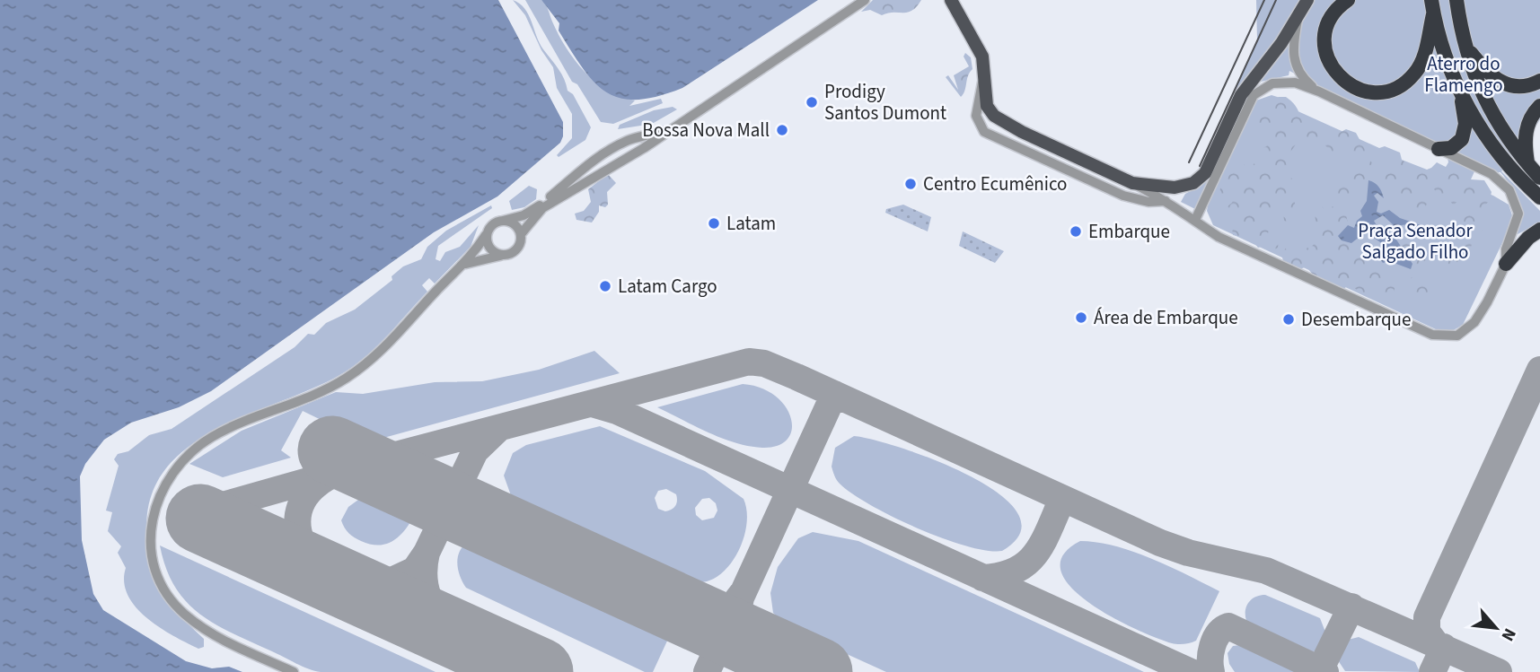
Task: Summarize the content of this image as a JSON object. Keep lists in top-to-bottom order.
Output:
{
  "parks": ["Aterro do Flamengo", "Praça Senador Salgado Filho"],
  "places": [
    "Prodigy Santos Dumont",
    "Bossa Nova Mall",
    "Centro Ecumênico",
    "Latam",
    "Embarque",
    "Latam Cargo",
    "Área de Embarque",
    "Desembarque"
  ],
  "north": "bottom right"
}
